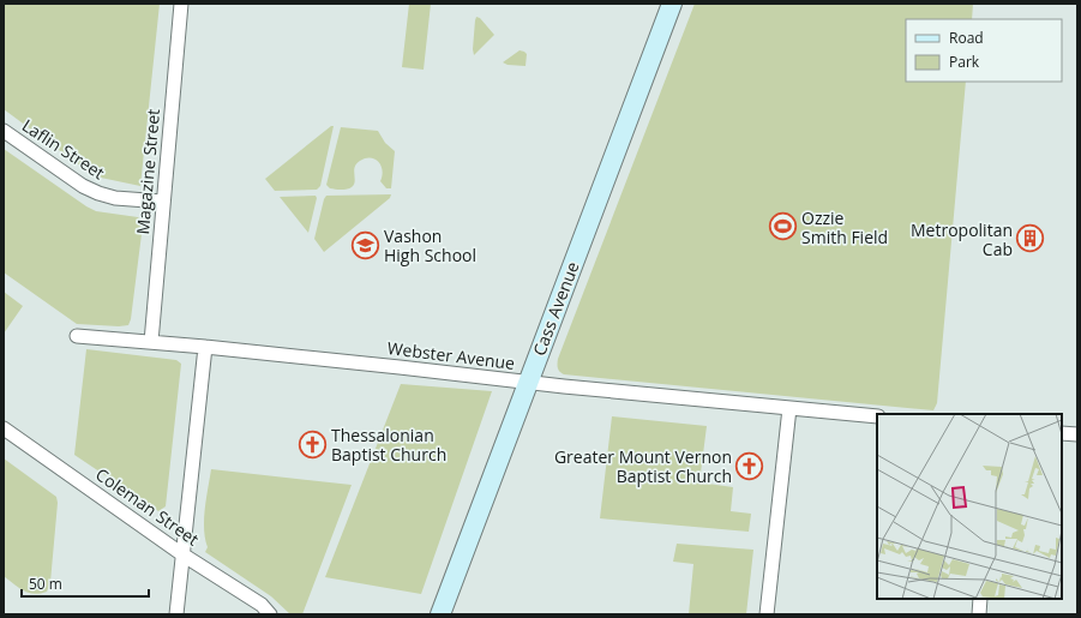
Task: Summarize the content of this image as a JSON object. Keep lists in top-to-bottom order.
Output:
{
  "streets": {
    "main road": ["Cass Avenue"],
    "street": [
      "Laflin Street",
      "Magazine Street",
      "Webster Avenue",
      "Coleman Street"
    ]
  },
  "crossings": [
    ["Laflin Street", "Magazine Street"],
    ["Magazine Street", "Webster Avenue"],
    ["Cass Avenue", "Webster Avenue"]
  ],
  "places": {
    "sports": ["Ozzie Smith Field"],
    "building": ["Metropolitan Cab"],
    "school or university": ["Vashon High School"],
    "church": ["Thessalonian Baptist Church", "Greater Mount Vernon Baptist Church"]
  },
  "legend": ["Road", "Park"],
  "scale_bar": "50 m"
}
